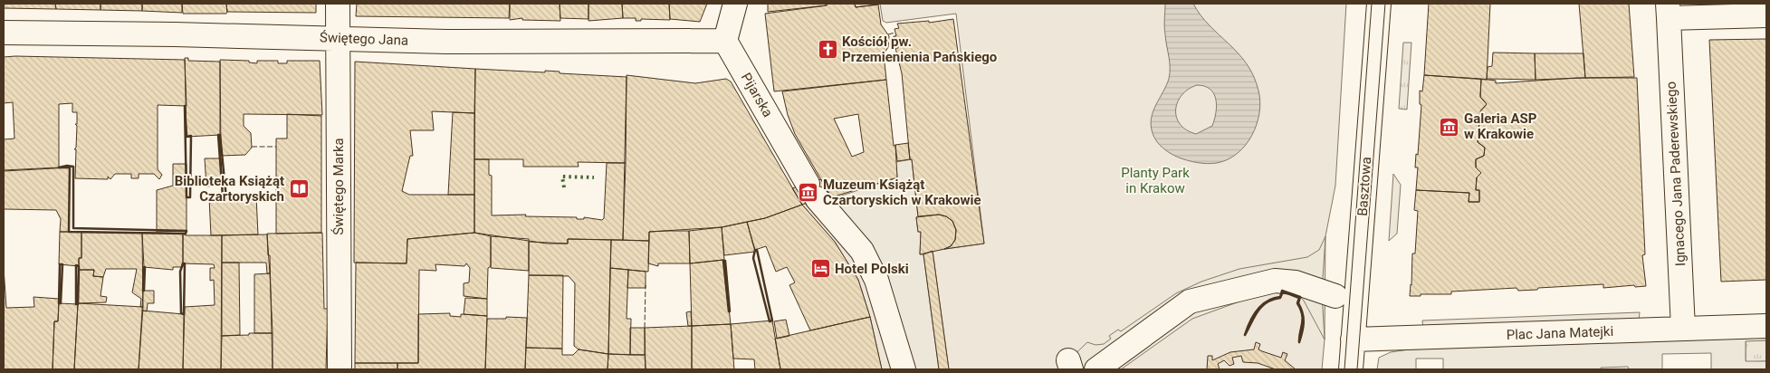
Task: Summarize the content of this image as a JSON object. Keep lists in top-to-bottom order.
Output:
{
  "streets": {
    "street": [
      "Świętego Jana",
      "Pijarska",
      "Ignacego Jana Paderewskiego",
      "Świętego Marka",
      "Basztowa",
      "Plac Jana Matejki"
    ]
  },
  "crossings": [
    ["Świętego Jana", "Pijarska"],
    ["Świętego Jana", "Świętego Marka"],
    ["Ignacego Jana Paderewskiego", "Plac Jana Matejki"],
    ["Basztowa", "Plac Jana Matejki"]
  ],
  "parks": ["Planty Park in Krakow"],
  "places": {
    "church": ["Kościół pw. Przemienienia Pańskiego"],
    "museum": ["Galeria ASP w Krakowie", "Muzeum Książąt Czartoryskich w Krakowie"],
    "library": ["Biblioteka Książąt Czartoryskich"],
    "hotel": ["Hotel Polski"]
  }
}
